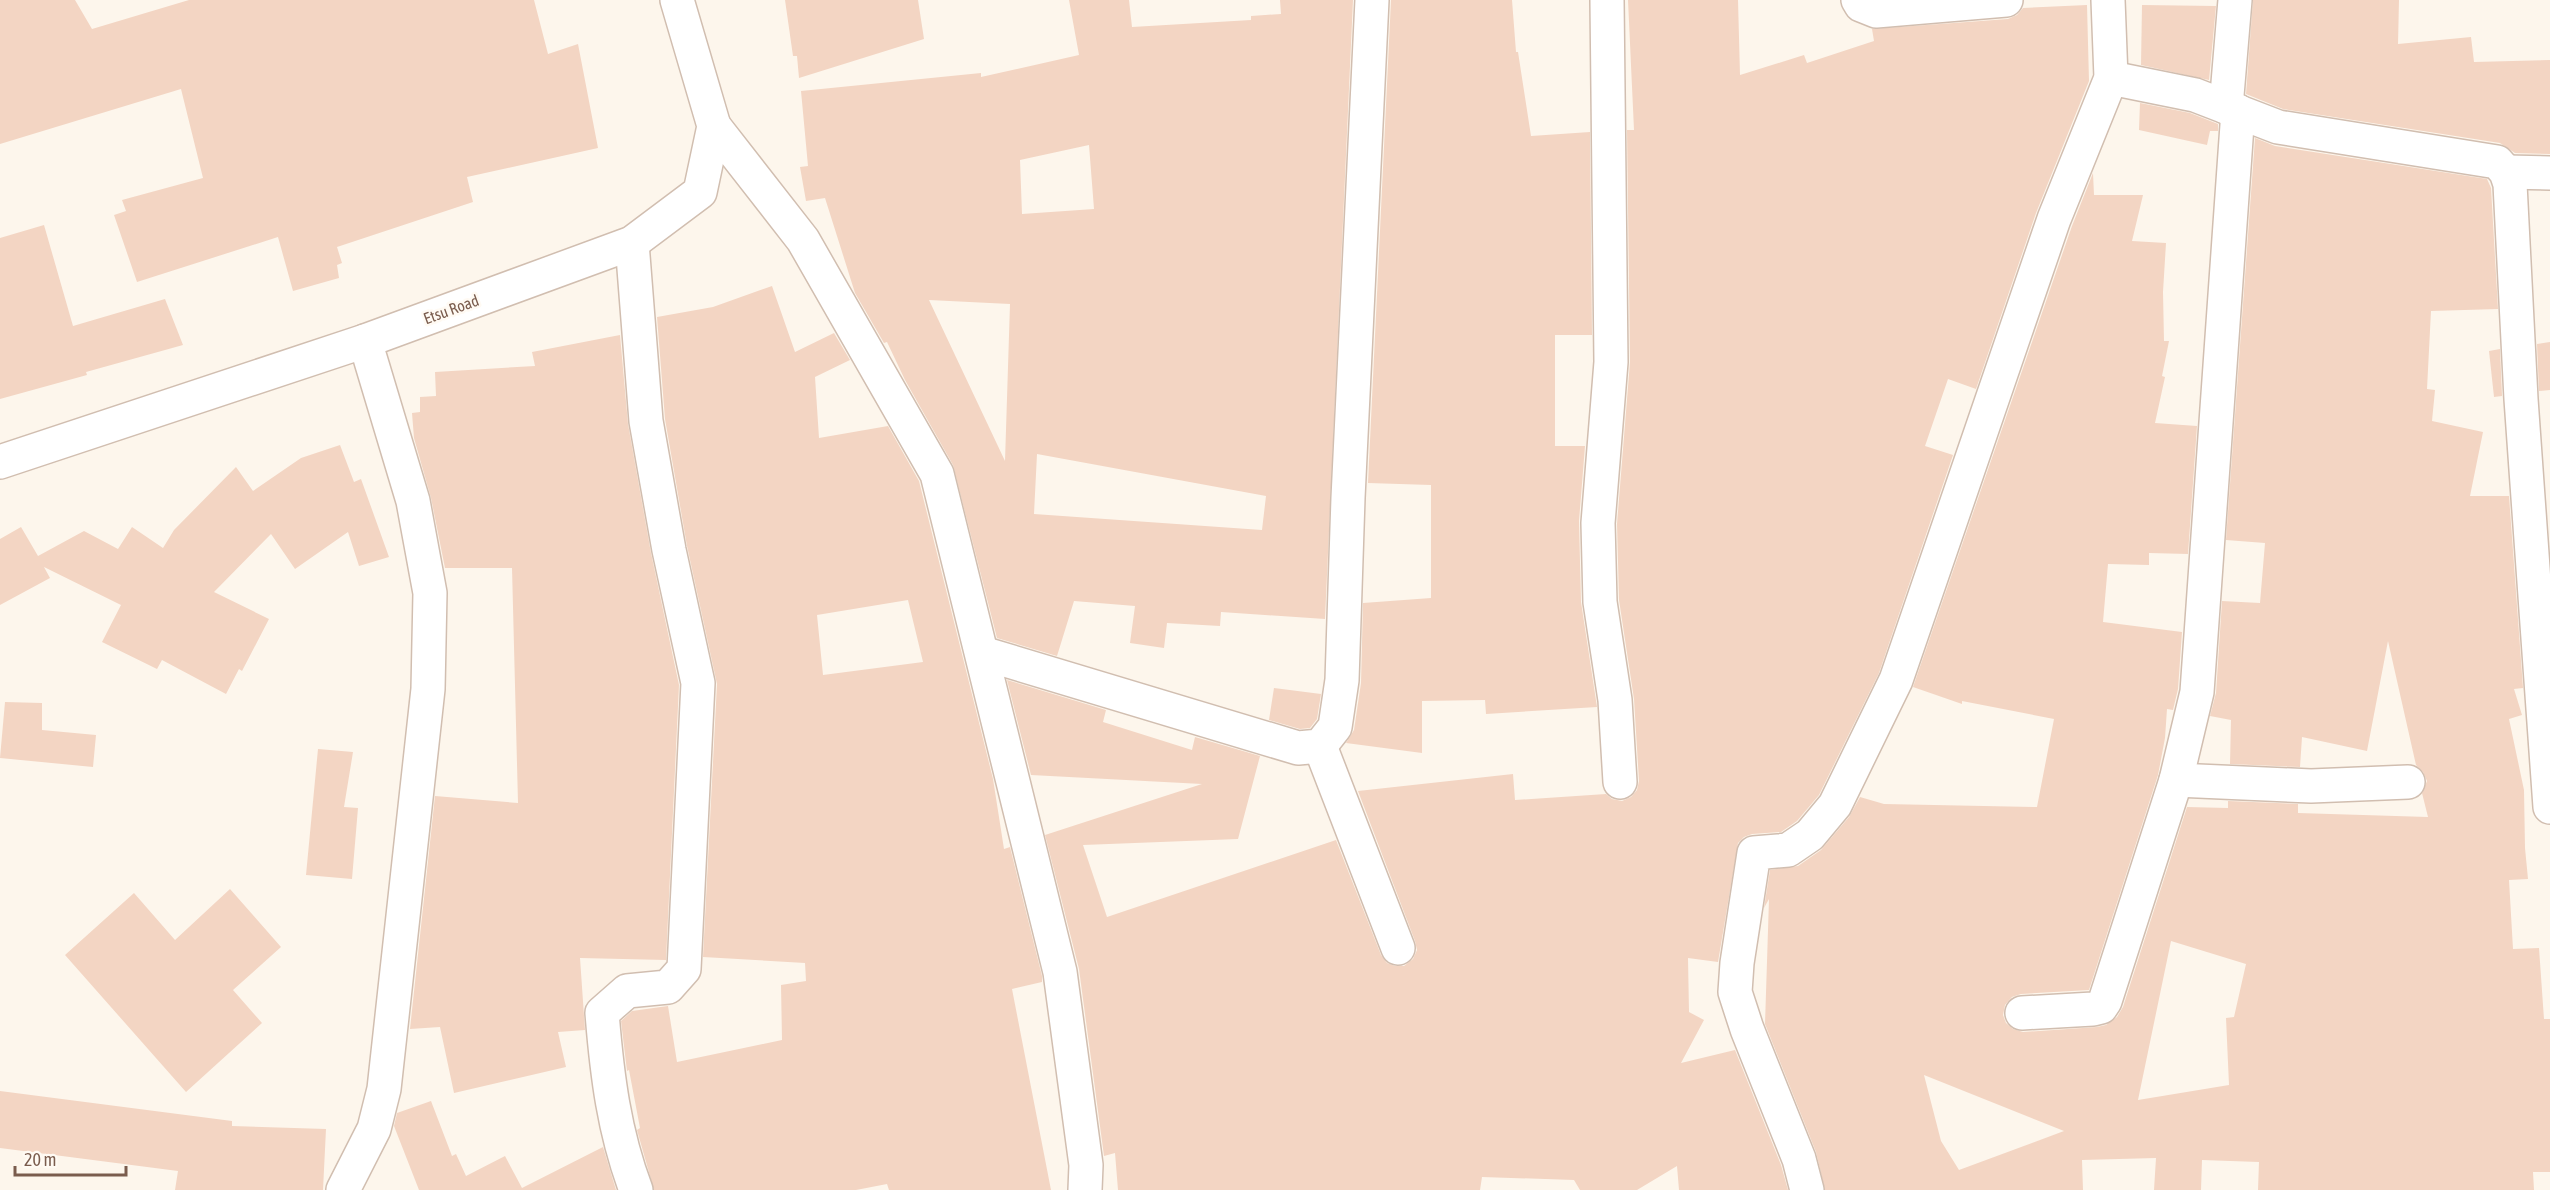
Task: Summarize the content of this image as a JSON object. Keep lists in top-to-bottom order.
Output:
{
  "streets": {
    "street": ["Etsu Road"]
  },
  "scale_bar": "20 m"
}
